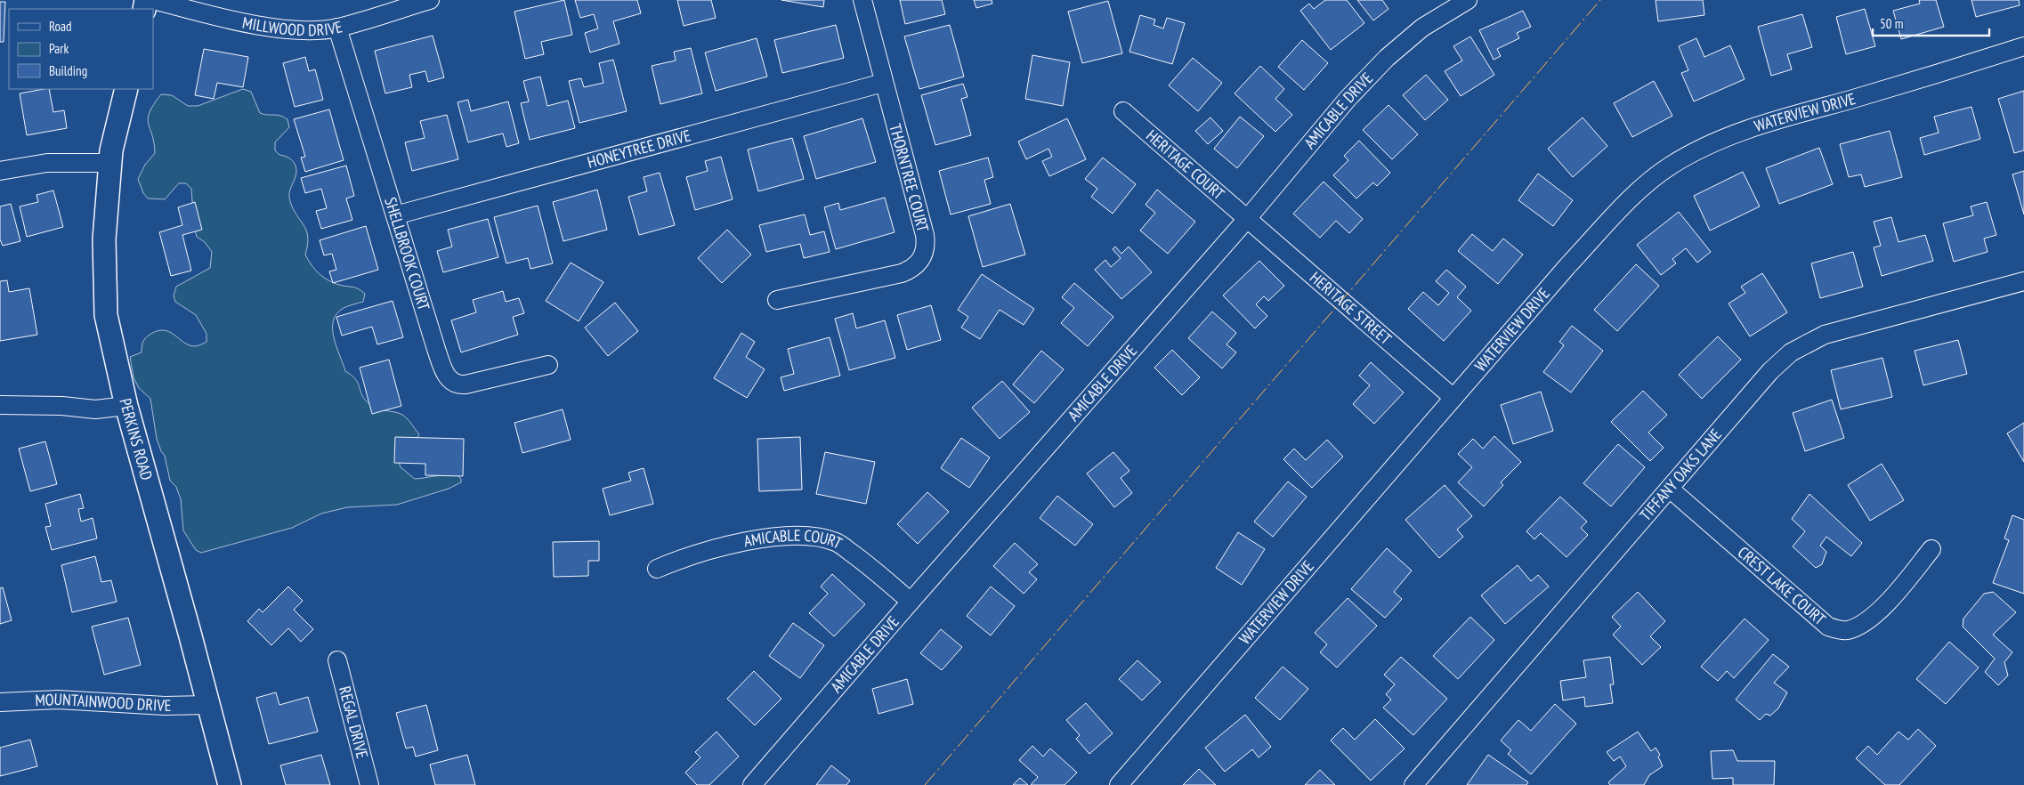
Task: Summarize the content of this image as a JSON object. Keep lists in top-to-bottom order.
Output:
{
  "streets": {
    "main road": ["PERKINS ROAD"],
    "street": [
      "MILLWOOD DRIVE",
      "AMICABLE DRIVE",
      "WATERVIEW DRIVE",
      "HONEYTREE DRIVE",
      "HERITAGE COURT",
      "THORNTREE COURT",
      "SHELLBROOK COURT",
      "HERITAGE STREET",
      "TIFFANY OAKS LANE",
      "AMICABLE COURT",
      "CREST LAKE COURT",
      "MOUNTAINWOOD DRIVE",
      "REGAL DRIVE"
    ]
  },
  "crossings": [
    ["MILLWOOD DRIVE", "SHELLBROOK COURT"],
    ["AMICABLE DRIVE", "HERITAGE COURT"],
    ["AMICABLE DRIVE", "HERITAGE STREET"],
    ["AMICABLE DRIVE", "AMICABLE COURT"],
    ["WATERVIEW DRIVE", "HERITAGE STREET"],
    ["HONEYTREE DRIVE", "THORNTREE COURT"],
    ["HONEYTREE DRIVE", "SHELLBROOK COURT"],
    ["HERITAGE COURT", "HERITAGE STREET"],
    ["PERKINS ROAD", "MOUNTAINWOOD DRIVE"],
    ["TIFFANY OAKS LANE", "CREST LAKE COURT"]
  ],
  "legend": ["Road", "Park", "Building"],
  "scale_bar": "50 m"
}
